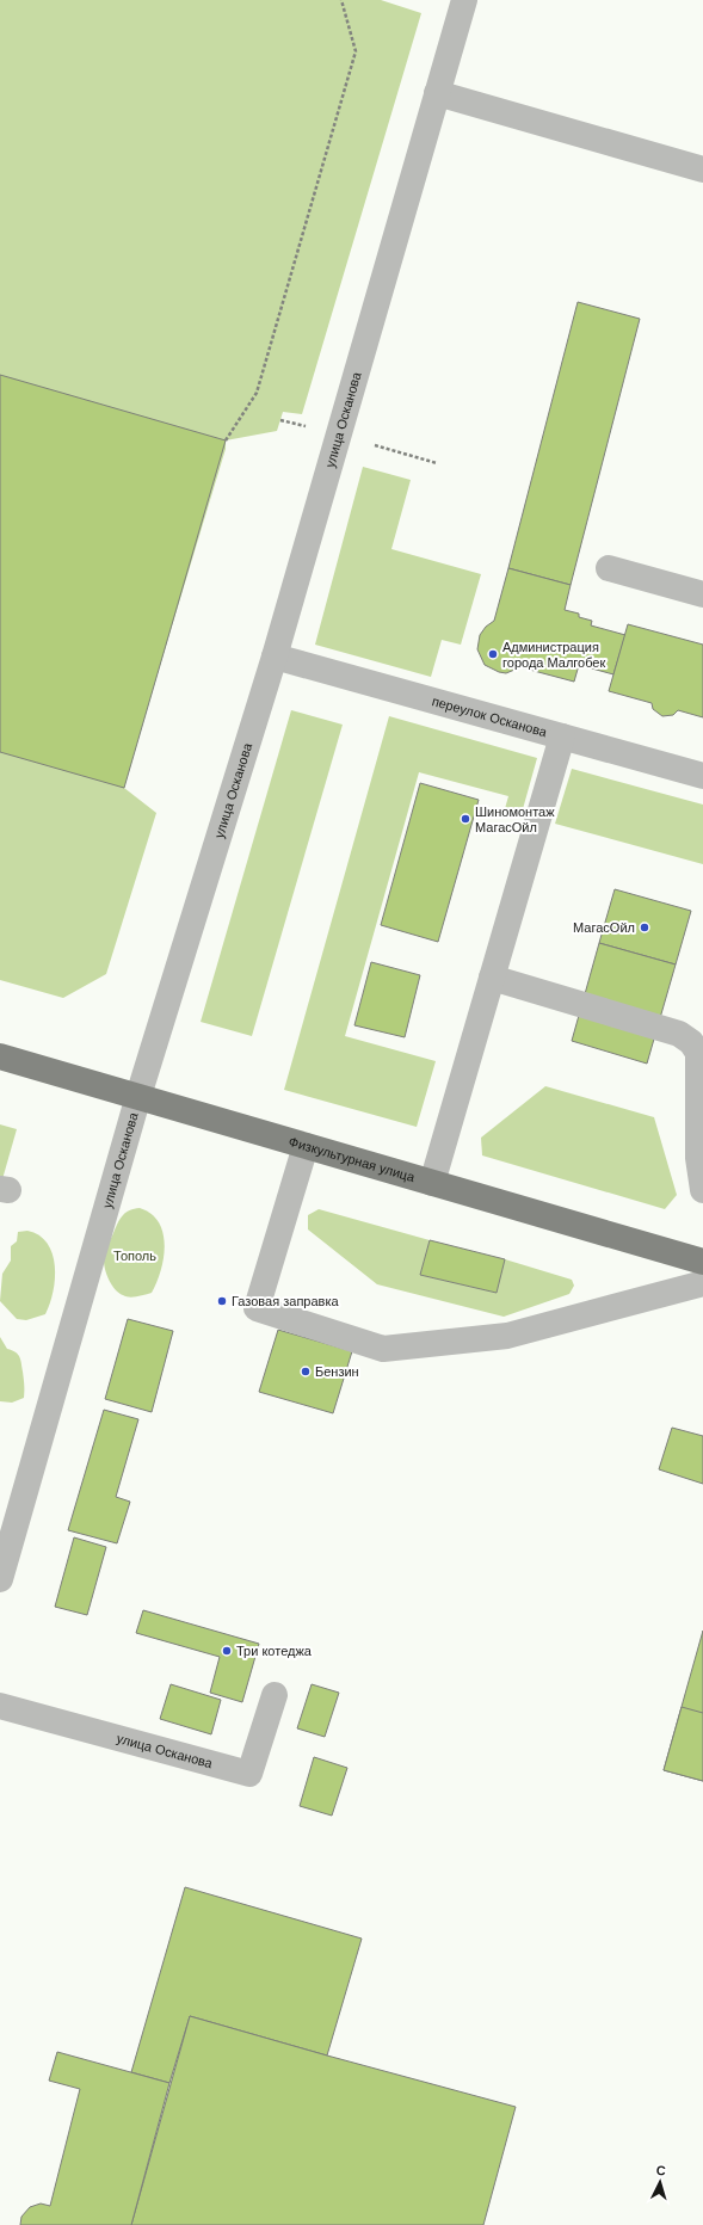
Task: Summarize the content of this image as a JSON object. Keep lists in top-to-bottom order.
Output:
{
  "streets": {
    "main road": ["Физкультурная улица"],
    "street": ["улица Осканова", "переулок Осканова"]
  },
  "crossings": [
    ["улица Осканова", "переулок Осканова"],
    ["улица Осканова", "Физкультурная улица"]
  ],
  "parks": ["Тополь"],
  "places": [
    "Администрация города Малгобек",
    "Шиномонтаж МагасОйл",
    "МагасОйл",
    "Газовая заправка",
    "Бензин",
    "Три котеджа"
  ],
  "north": "top"
}
